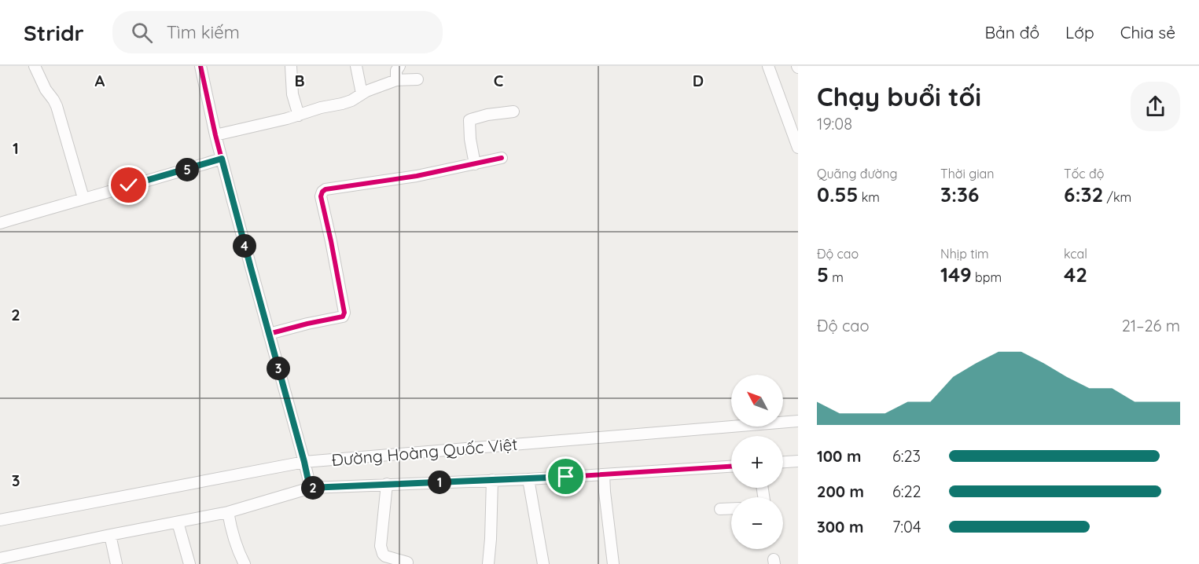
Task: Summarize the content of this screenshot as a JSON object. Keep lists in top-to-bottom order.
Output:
{
  "streets": {
    "street": ["Đường Hoàng Quốc Việt"]
  },
  "north": "top left",
  "page": {
    "header": "Stridr",
    "search": "Tìm kiếm",
    "nav": ["Bản đồ", "Lớp", "Chia sẻ"],
    "heading": ["Chạy buổi tối", "19:08"],
    "stats": [
      ["Quãng đường", "0.55 km"],
      ["Thời gian", "3:36"],
      ["Tốc độ", "6:32 /km"],
      ["Độ cao", "5 m"],
      ["Nhịp tim", "149 bpm"],
      ["kcal", "42"]
    ],
    "pins": [
      "5",
      "4",
      "3",
      "1",
      "2"
    ],
    "chart": ["Độ cao", "21–26 m"],
    "map_buttons": ["+", "−"],
    "list": [
      {
        "name": "100 m",
        "note": "6:23"
      },
      {
        "name": "200 m",
        "note": "6:22"
      },
      {
        "name": "300 m",
        "note": "7:04"
      }
    ]
  },
  "grid": {
    "columns": [
      "A",
      "B",
      "C",
      "D"
    ],
    "rows": ["1", "2", "3"]
  }
}
